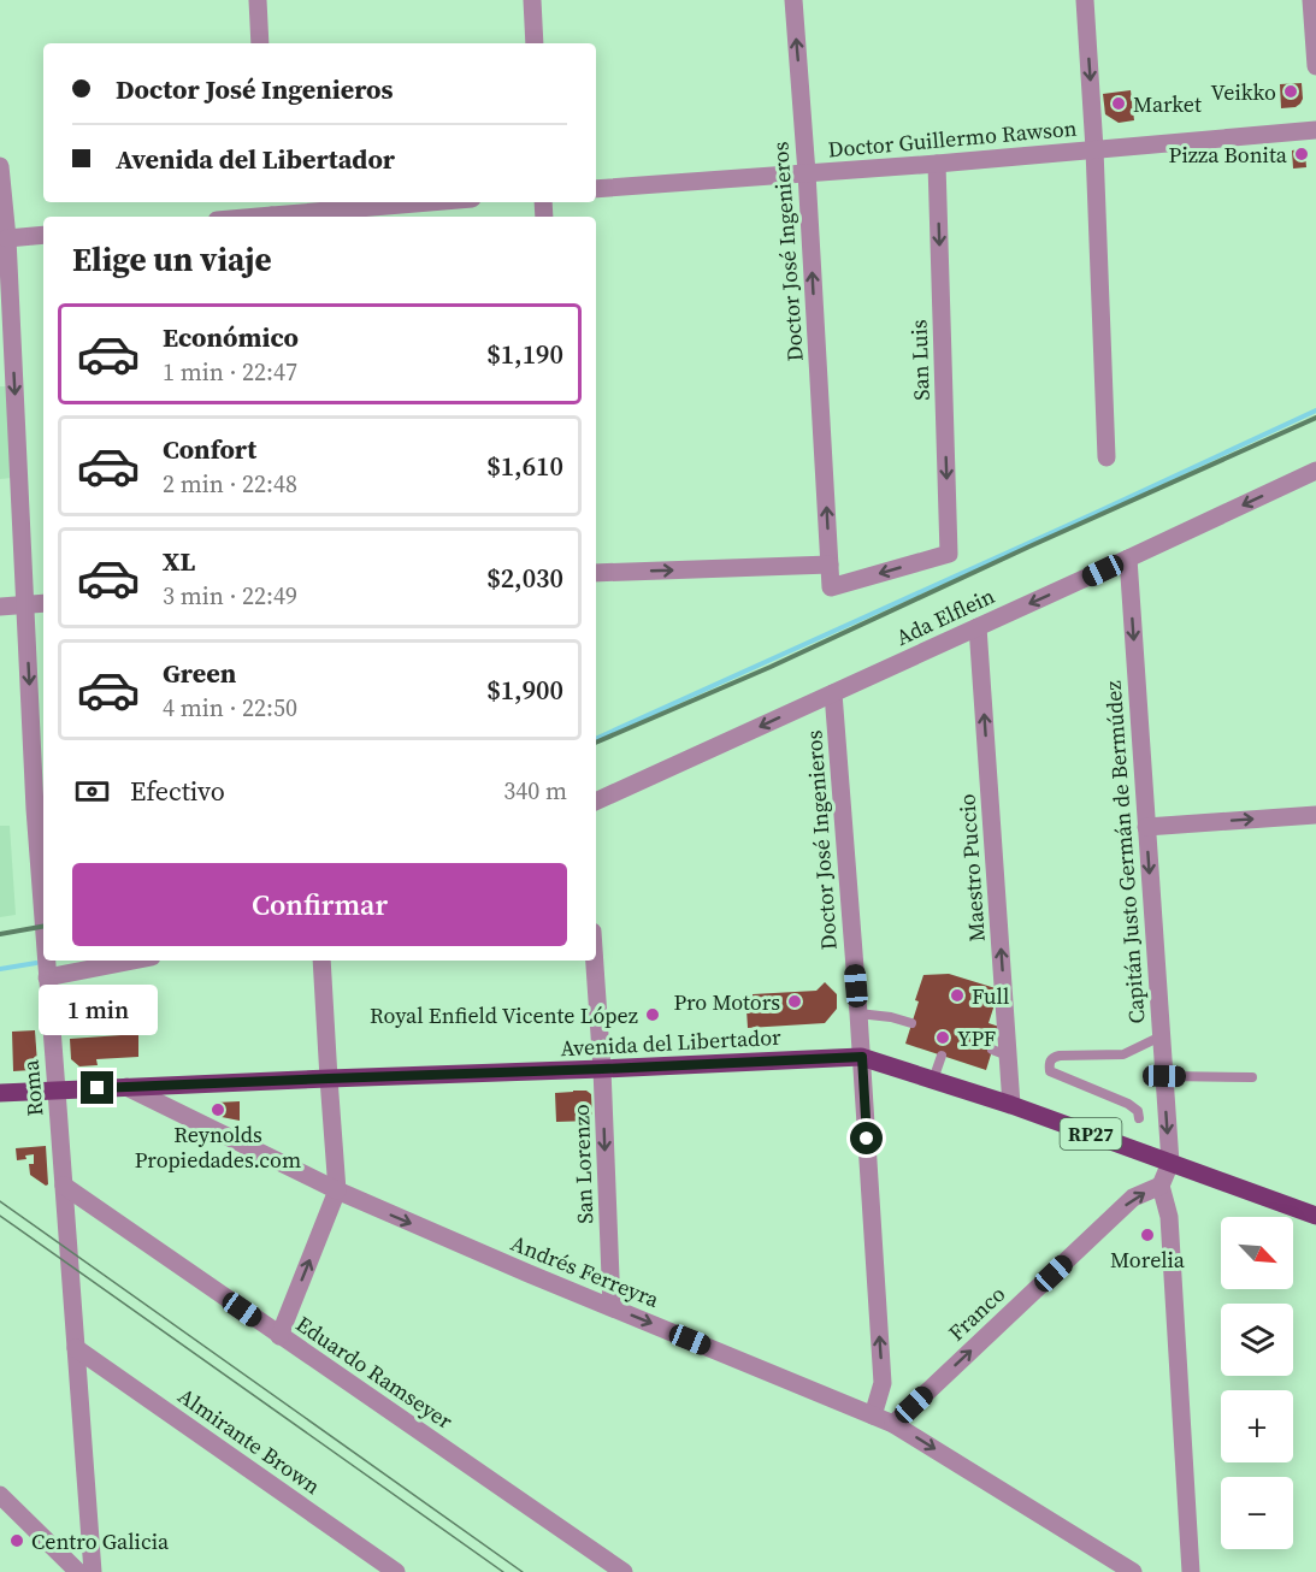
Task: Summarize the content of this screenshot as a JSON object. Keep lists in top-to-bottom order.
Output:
{
  "streets": {
    "main road": ["Avenida del Libertador", "RP27"],
    "street": [
      "Doctor Guillermo Rawson",
      "Doctor José Ingenieros",
      "San Luis",
      "Ada Elflein",
      "Capitán Justo Germán de Bermúdez",
      "Maestro Puccio",
      "Roma",
      "San Lorenzo",
      "Andrés Ferreyra",
      "Franco",
      "Eduardo Ramseyer",
      "Almirante Brown"
    ]
  },
  "crossings": [
    ["Doctor Guillermo Rawson", "Doctor José Ingenieros"],
    ["Doctor Guillermo Rawson", "San Luis"],
    ["Doctor José Ingenieros", "San Luis"],
    ["Doctor José Ingenieros", "Ada Elflein"],
    ["Doctor José Ingenieros", "Avenida del Libertador"],
    ["Doctor José Ingenieros", "Andrés Ferreyra"],
    ["Ada Elflein", "Capitán Justo Germán de Bermúdez"],
    ["Ada Elflein", "Maestro Puccio"],
    ["Capitán Justo Germán de Bermúdez", "Avenida del Libertador"],
    ["Capitán Justo Germán de Bermúdez", "Franco"],
    ["Maestro Puccio", "Avenida del Libertador"],
    ["Avenida del Libertador", "Roma"],
    ["Avenida del Libertador", "San Lorenzo"],
    ["Avenida del Libertador", "Andrés Ferreyra"],
    ["Roma", "Eduardo Ramseyer"],
    ["Roma", "Almirante Brown"],
    ["San Lorenzo", "Andrés Ferreyra"],
    ["Andrés Ferreyra", "Franco"]
  ],
  "one_way": [
    "Doctor José Ingenieros",
    "Ada Elflein",
    "Capitán Justo Germán de Bermúdez",
    "Maestro Puccio",
    "Roma",
    "San Lorenzo",
    "Andrés Ferreyra",
    "Franco"
  ],
  "places": [
    "Veikko",
    "Market",
    "Pizza Bonita",
    "Full",
    "Pro Motors",
    "Royal Enfield Vicente López",
    "YPF",
    "Reynolds Propiedades.com",
    "Morelia",
    "Centro Galicia"
  ],
  "north": "bottom right",
  "page": {
    "banner": ["Doctor José Ingenieros", "Avenida del Libertador"],
    "heading": "Elige un viaje",
    "list": [
      {
        "name": "Económico",
        "note": "1 min · 22:47",
        "value": "$1,190"
      },
      {
        "name": "Confort",
        "note": "2 min · 22:48",
        "value": "$1,610"
      },
      {
        "name": "XL",
        "note": "3 min · 22:49",
        "value": "$2,030"
      },
      {
        "name": "Green",
        "note": "4 min · 22:50",
        "value": "$1,900"
      }
    ],
    "pay": ["Efectivo", "340 m"],
    "buttons": "Confirmar",
    "bubble": "1 min",
    "map_buttons": ["+", "−"]
  }
}
